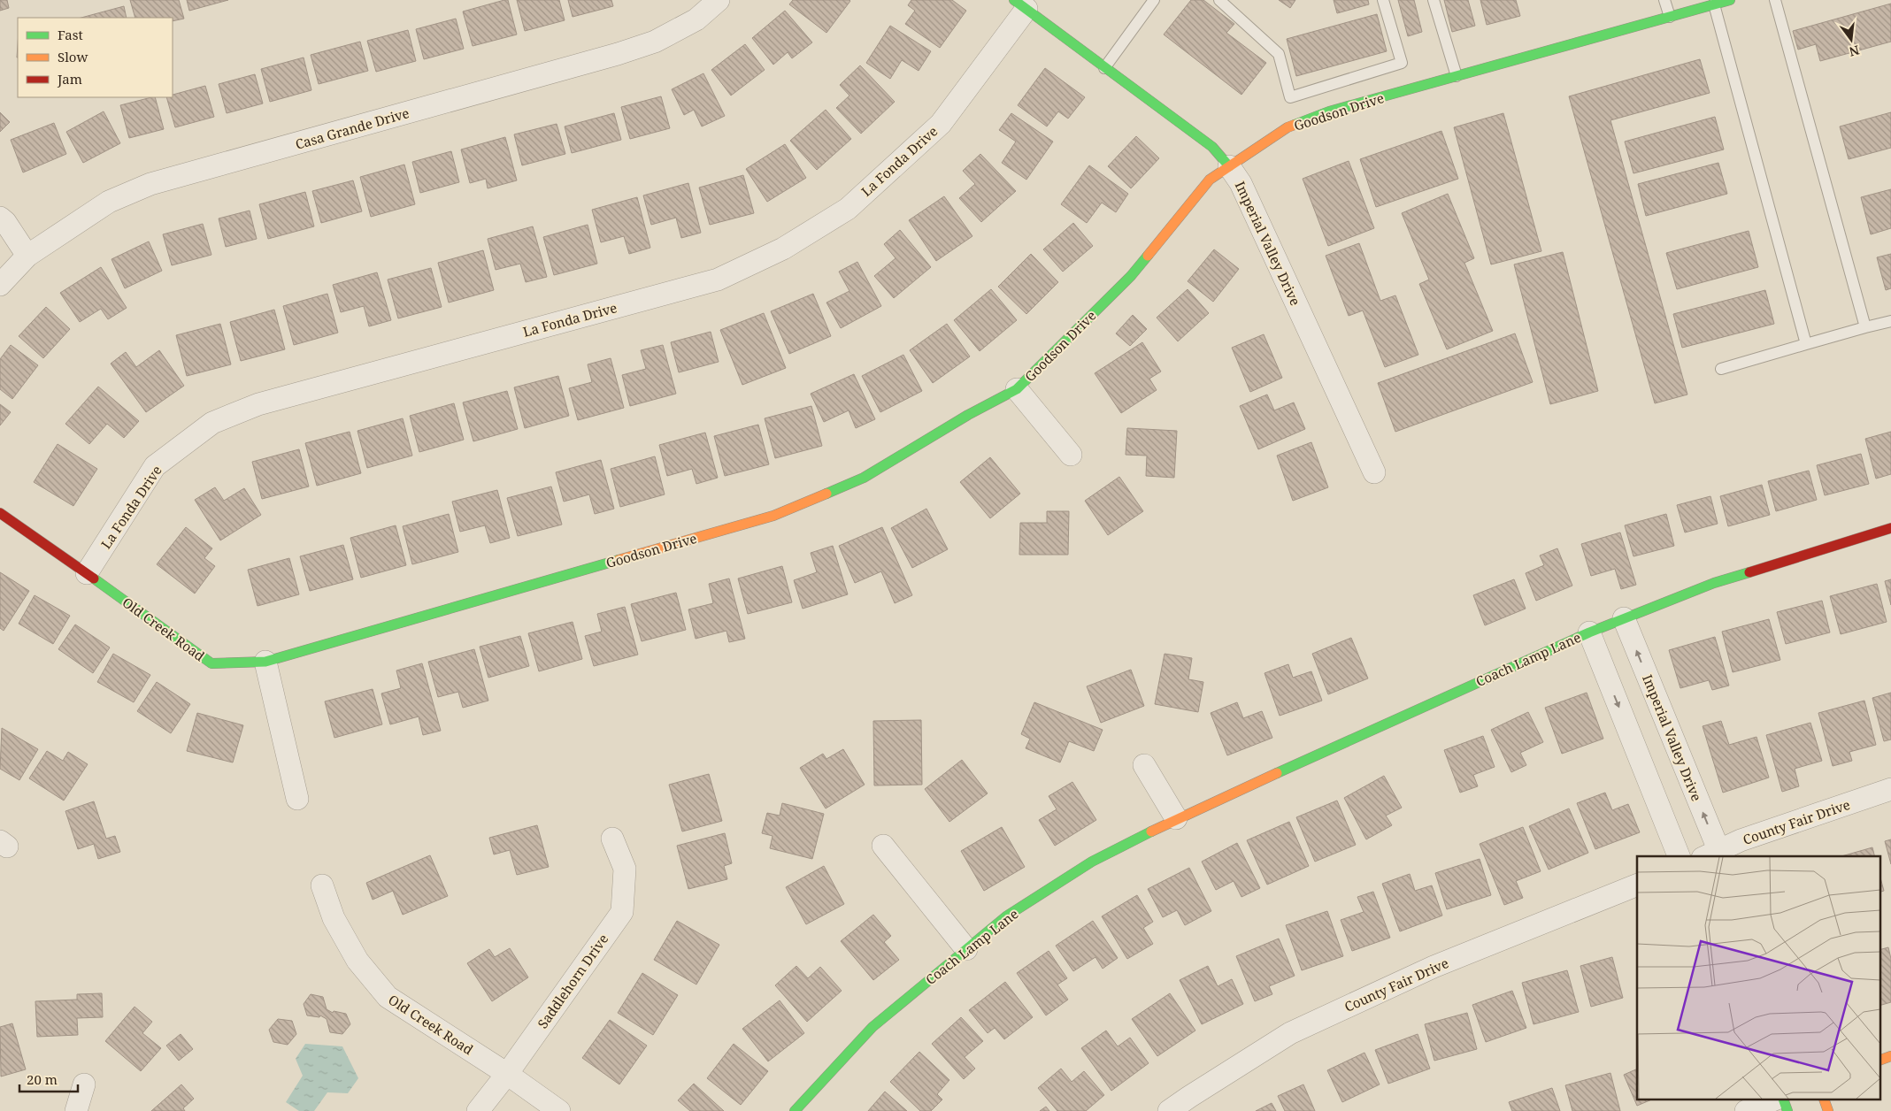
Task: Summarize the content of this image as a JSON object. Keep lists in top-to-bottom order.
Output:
{
  "streets": {
    "street": [
      "Goodson Drive",
      "Casa Grande Drive",
      "La Fonda Drive",
      "Imperial Valley Drive",
      "Old Creek Road",
      "Coach Lamp Lane",
      "County Fair Drive",
      "Saddlehorn Drive"
    ]
  },
  "crossings": [
    ["Goodson Drive", "Imperial Valley Drive"],
    ["Goodson Drive", "Old Creek Road"],
    ["La Fonda Drive", "Imperial Valley Drive"],
    ["La Fonda Drive", "Old Creek Road"],
    ["Imperial Valley Drive", "Coach Lamp Lane"],
    ["Imperial Valley Drive", "County Fair Drive"],
    ["Old Creek Road", "Saddlehorn Drive"]
  ],
  "legend": ["Fast", "Slow", "Jam"],
  "scale_bar": "20 m",
  "north": "bottom"
}
